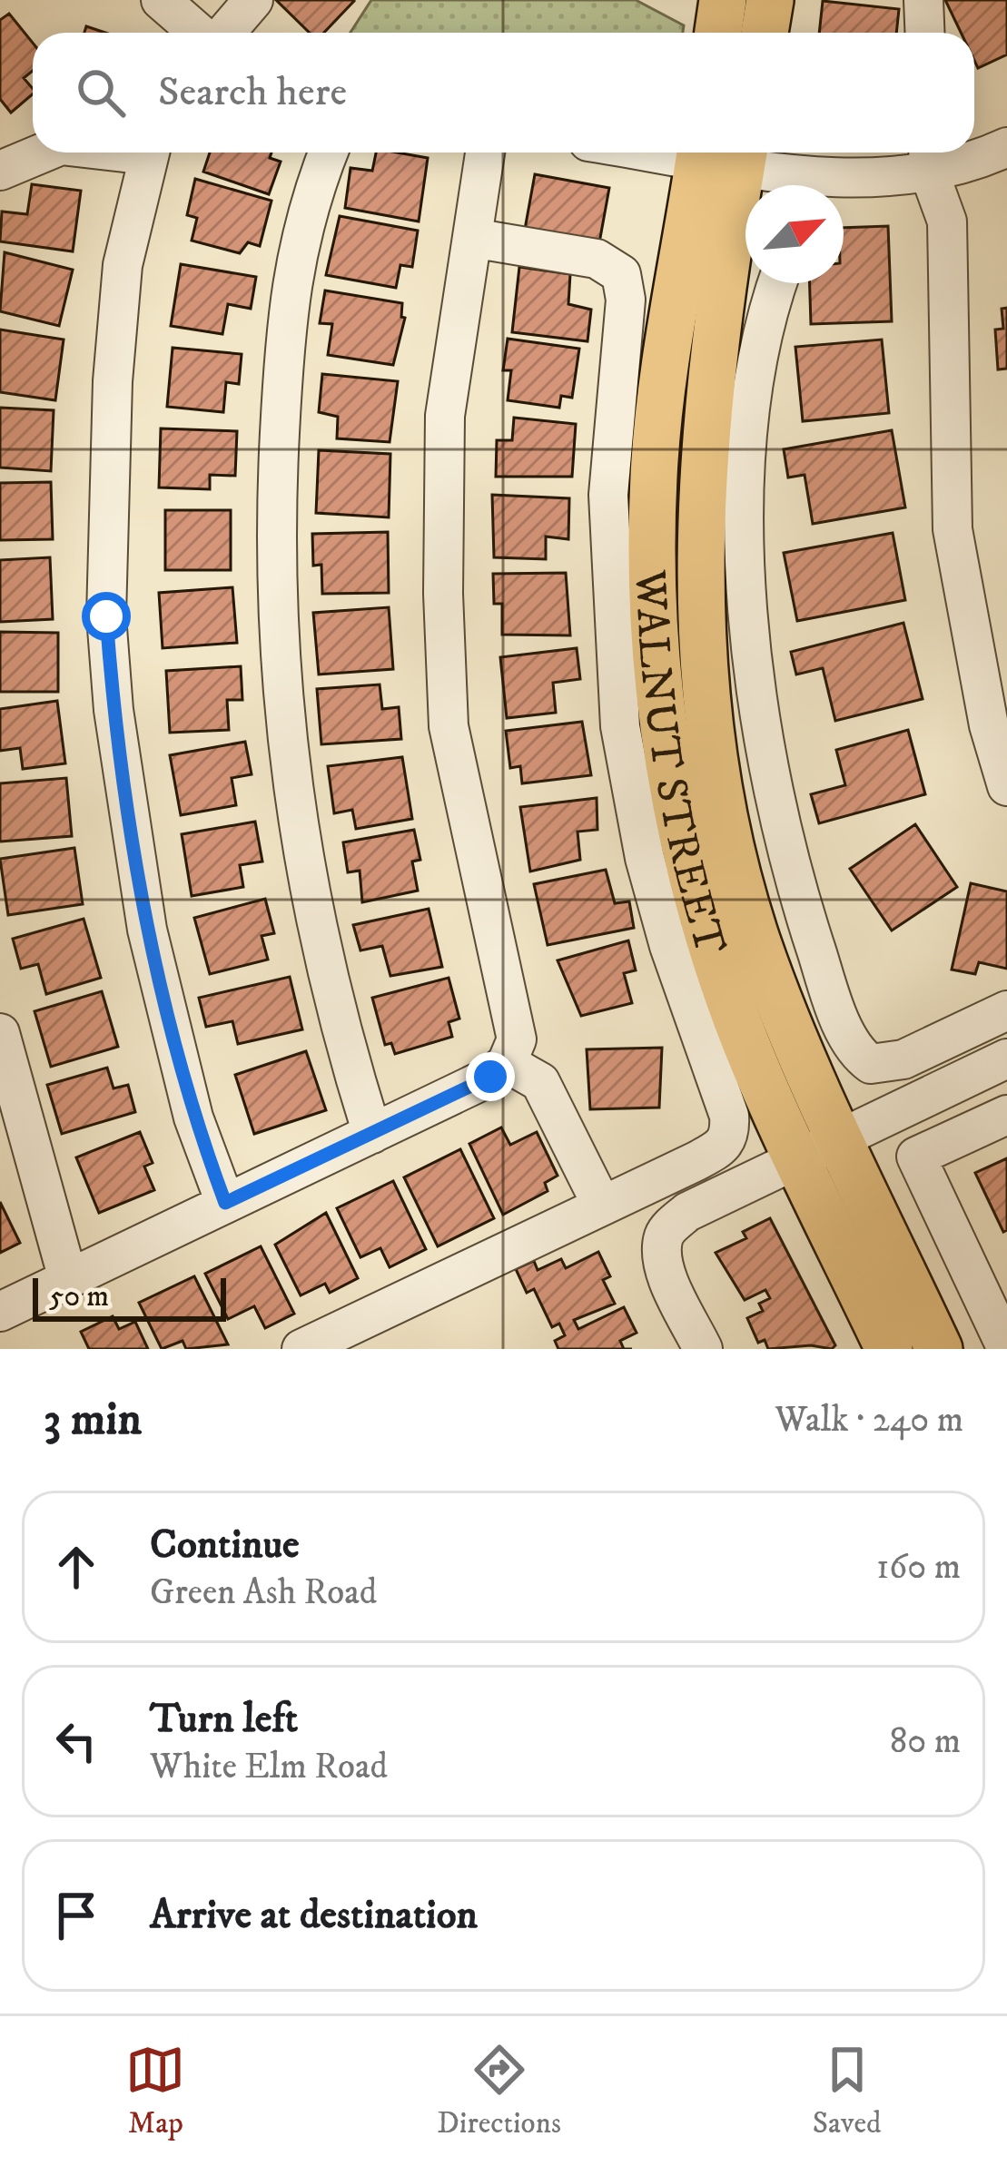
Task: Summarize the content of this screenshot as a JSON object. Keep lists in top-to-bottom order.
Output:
{
  "streets": {
    "main road": ["WALNUT STREET"]
  },
  "scale_bar": "50 m",
  "north": "top right",
  "page": {
    "search": "Search here",
    "scale": "50 m",
    "heading": ["3 min", "Walk · 240 m"],
    "list": [
      ["Continue", "Green Ash Road", "160 m"],
      ["Turn left", "White Elm Road", "80 m"],
      "Arrive at destination"
    ],
    "nav": ["Map", "Directions", "Saved"]
  }
}
